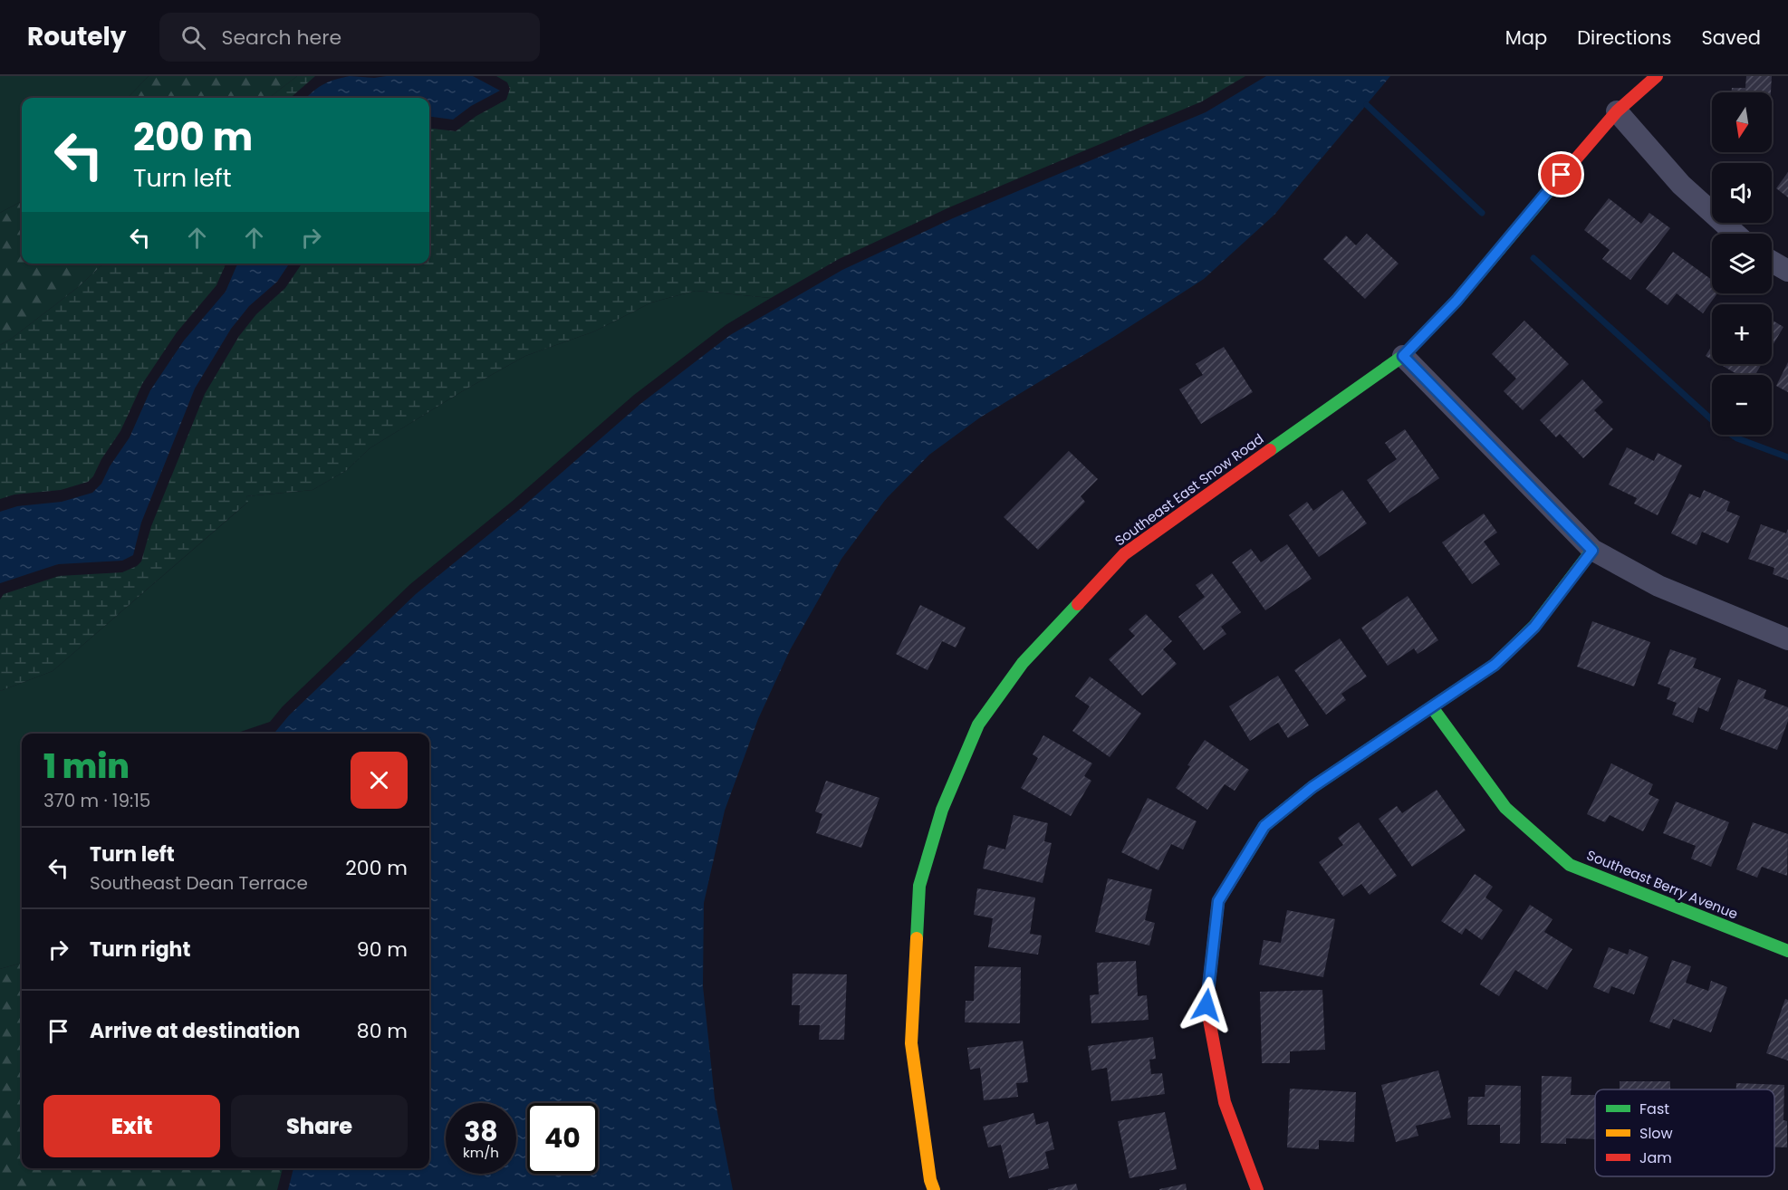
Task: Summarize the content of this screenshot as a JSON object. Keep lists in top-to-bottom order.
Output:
{
  "streets": {
    "street": ["Southeast East Snow Road", "Southeast Berry Avenue"]
  },
  "legend": ["Fast", "Slow", "Jam"],
  "north": "bottom",
  "page": {
    "header": "Routely",
    "search": "Search here",
    "nav": ["Map", "Directions", "Saved"],
    "map_buttons": ["+", "−"],
    "turn": ["200 m", "Turn left"],
    "heading": ["1 min", "370 m · 19:15"],
    "list": [
      {
        "name": "Turn left",
        "note": "Southeast Dean Terrace",
        "value": "200 m"
      },
      {
        "name": "Turn right",
        "value": "90 m"
      },
      {
        "name": "Arrive at destination",
        "value": "80 m"
      }
    ],
    "buttons": ["Exit", "Share"],
    "speed": "38 km/h",
    "limit": "40"
  }
}
